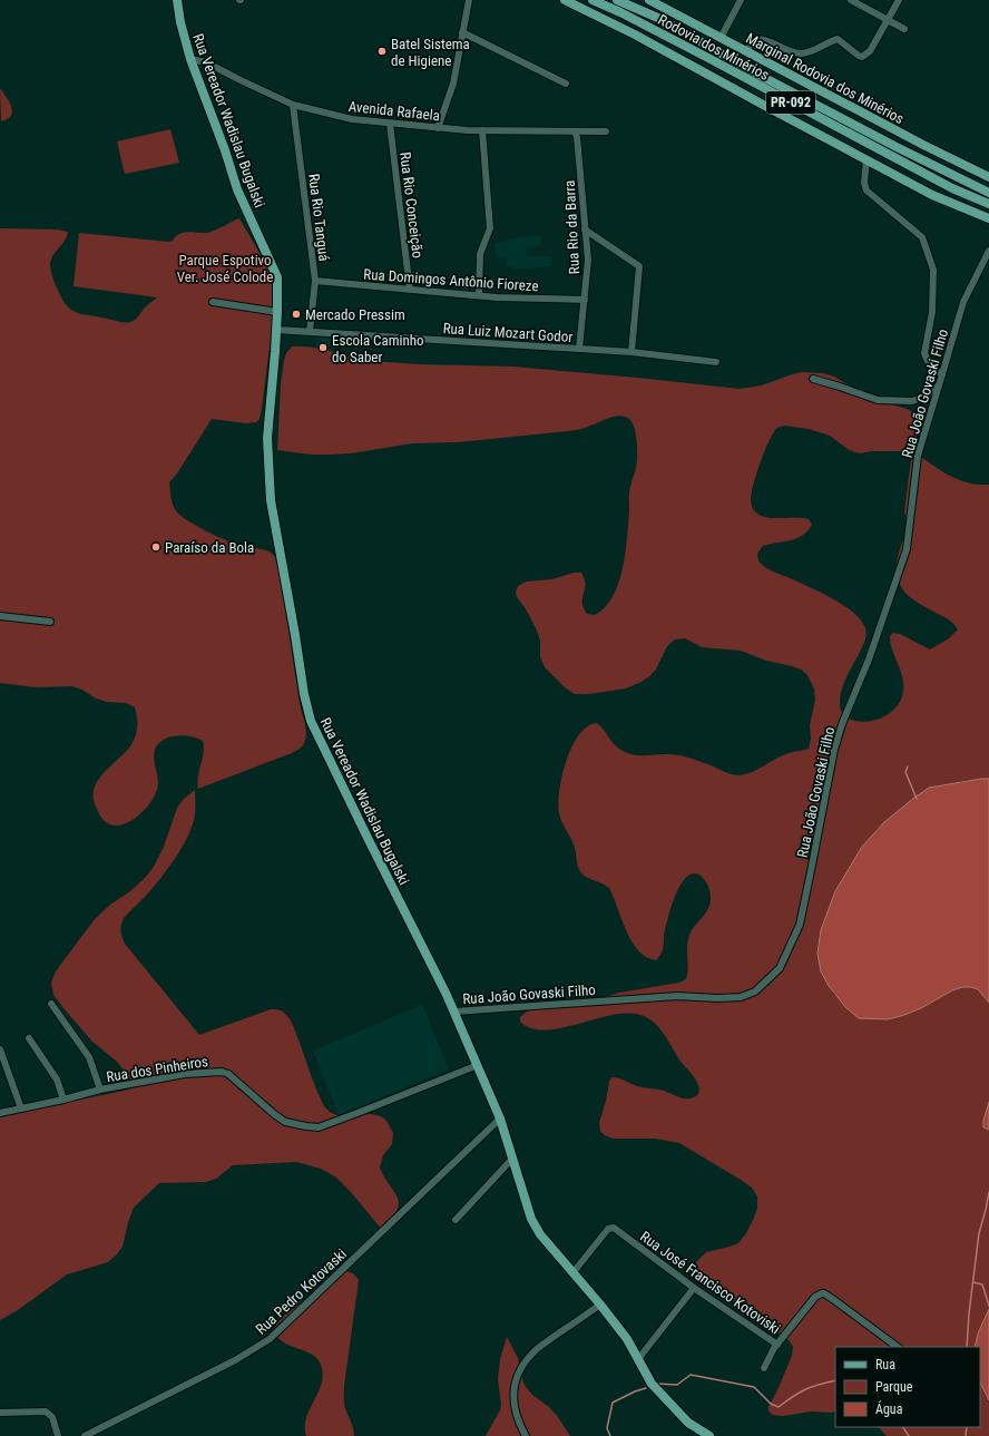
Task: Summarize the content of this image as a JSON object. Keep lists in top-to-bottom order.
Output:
{
  "streets": {
    "main road": [
      "Rodovia dos Minérios",
      "Marginal Rodovia dos Minérios",
      "PR-092",
      "Rua Vereador Wadislau Bugalski"
    ],
    "street": [
      "Avenida Rafaela",
      "Rua Rio Conceição",
      "Rua Rio Tanguá",
      "Rua Rio da Barra",
      "Rua Domingos Antônio Fioreze",
      "Rua Luiz Mozart Godor",
      "Rua João Govaski Filho",
      "Rua dos Pinheiros",
      "Rua José Francisco Kotoviski",
      "Rua Pedro Kotovaski"
    ]
  },
  "crossings": [
    ["Avenida Rafaela", "Rua Vereador Wadislau Bugalski"],
    ["Avenida Rafaela", "Rua Rio Conceição"],
    ["Avenida Rafaela", "Rua Rio Tanguá"],
    ["Avenida Rafaela", "Rua Rio da Barra"],
    ["Rua Vereador Wadislau Bugalski", "Rua Luiz Mozart Godor"],
    ["Rua Vereador Wadislau Bugalski", "Rua João Govaski Filho"],
    ["Rua Vereador Wadislau Bugalski", "Rua dos Pinheiros"],
    ["Rua Vereador Wadislau Bugalski", "Rua José Francisco Kotoviski"],
    ["Rua Vereador Wadislau Bugalski", "Rua Pedro Kotovaski"],
    ["Rua Rio Conceição", "Rua Domingos Antônio Fioreze"],
    ["Rua Rio Tanguá", "Rua Domingos Antônio Fioreze"],
    ["Rua Rio Tanguá", "Rua Luiz Mozart Godor"],
    ["Rua Rio da Barra", "Rua Domingos Antônio Fioreze"],
    ["Rua Rio da Barra", "Rua Luiz Mozart Godor"]
  ],
  "parks": ["Parque Espotivo Ver. José Colode"],
  "places": [
    "Batel Sistema de Higiene",
    "Mercado Pressim",
    "Escola Caminho do Saber",
    "Paraíso da Bola"
  ],
  "legend": ["Rua", "Parque", "Água"]
}
